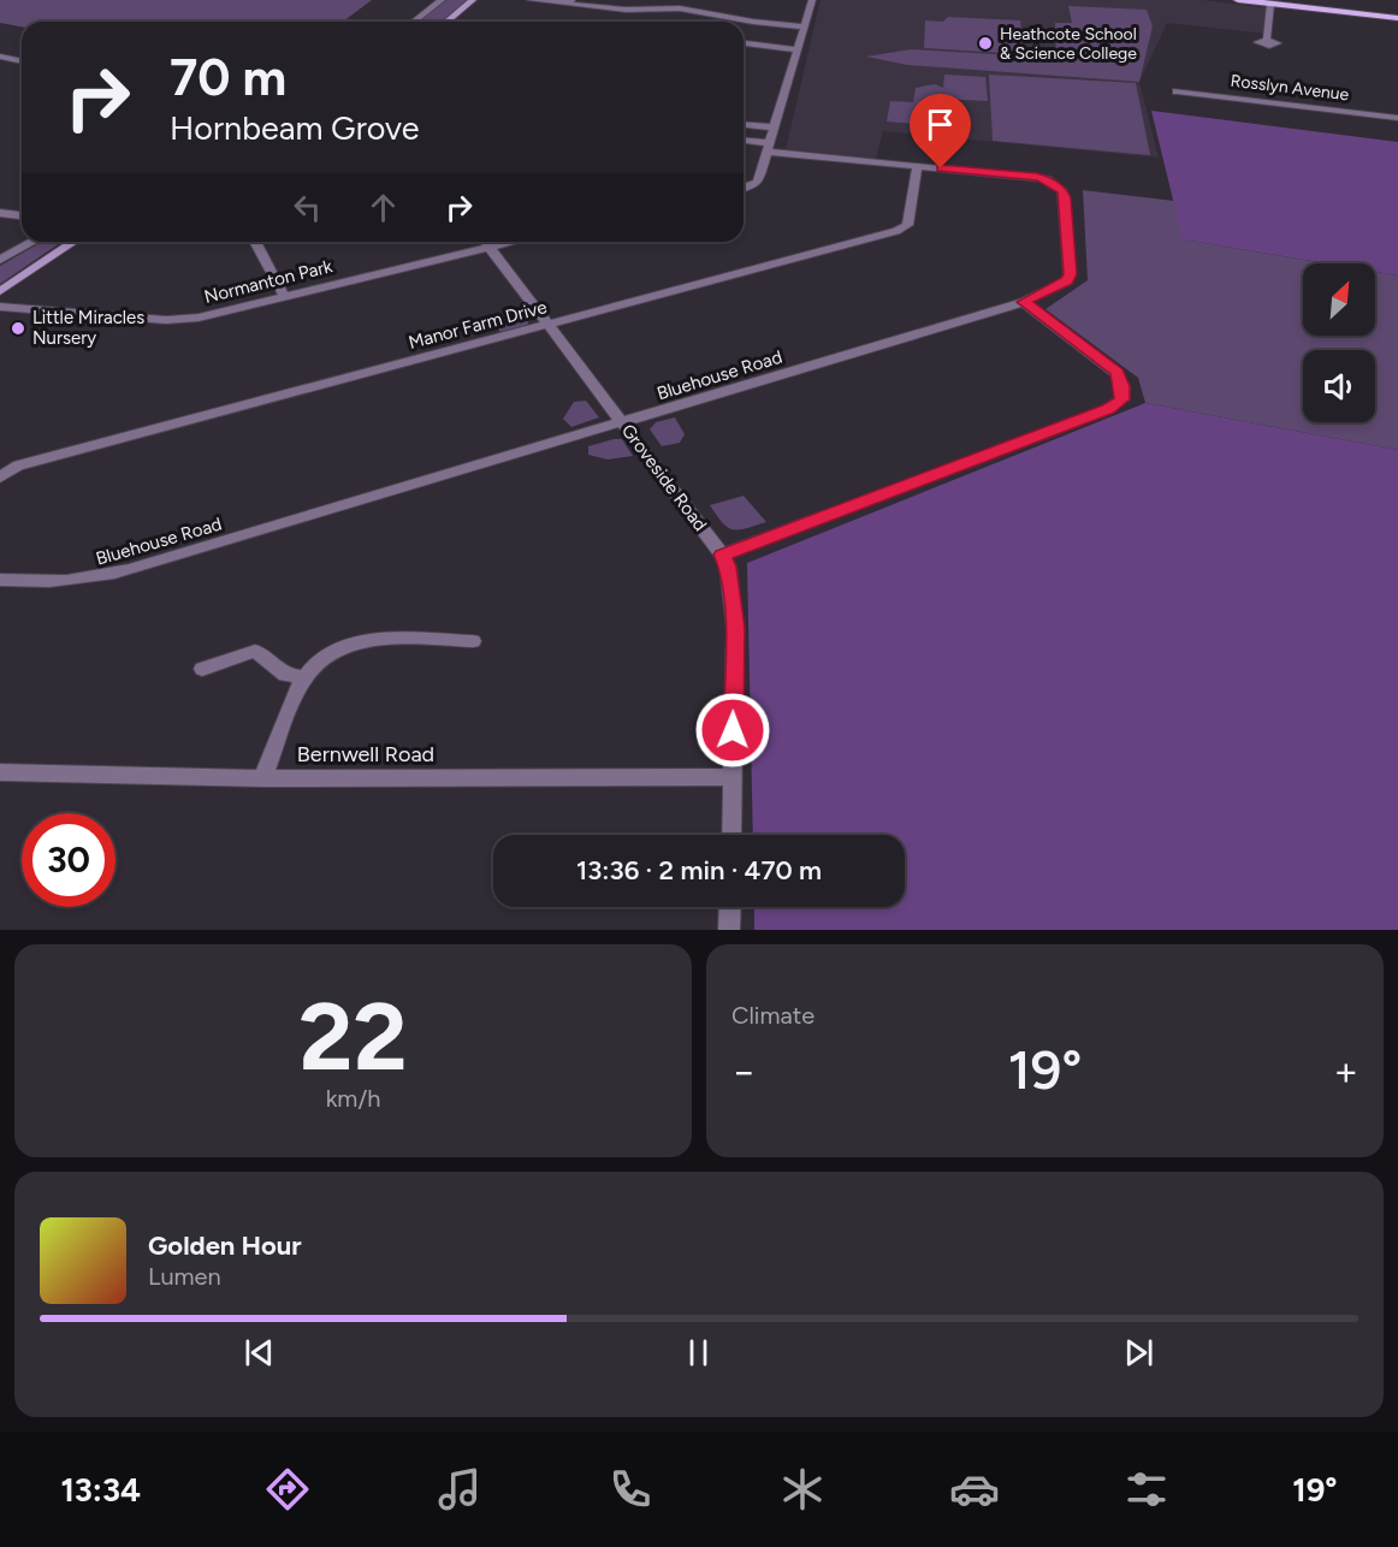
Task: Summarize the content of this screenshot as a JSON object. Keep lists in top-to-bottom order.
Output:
{
  "streets": {
    "street": [
      "Rosslyn Avenue",
      "Normanton Park",
      "Manor Farm Drive",
      "Bluehouse Road",
      "Groveside Road",
      "Bernwell Road"
    ]
  },
  "crossings": [
    ["Manor Farm Drive", "Bluehouse Road"],
    ["Manor Farm Drive", "Groveside Road"],
    ["Bluehouse Road", "Groveside Road"],
    ["Groveside Road", "Bernwell Road"]
  ],
  "places": ["Heathcote School & Science College", "Little Miracles Nursery"],
  "north": "top right",
  "page": {
    "turn": ["70 m", "Hornbeam Grove"],
    "limit": "30",
    "trip": "13:36 · 2 min · 470 m",
    "tile": [
      ["22", "km/h"],
      "Climate"
    ],
    "heat": ["−", "19°", "+"],
    "song": ["Golden Hour", "Lumen"],
    "tabs": ["13:34", "19°"]
  }
}
